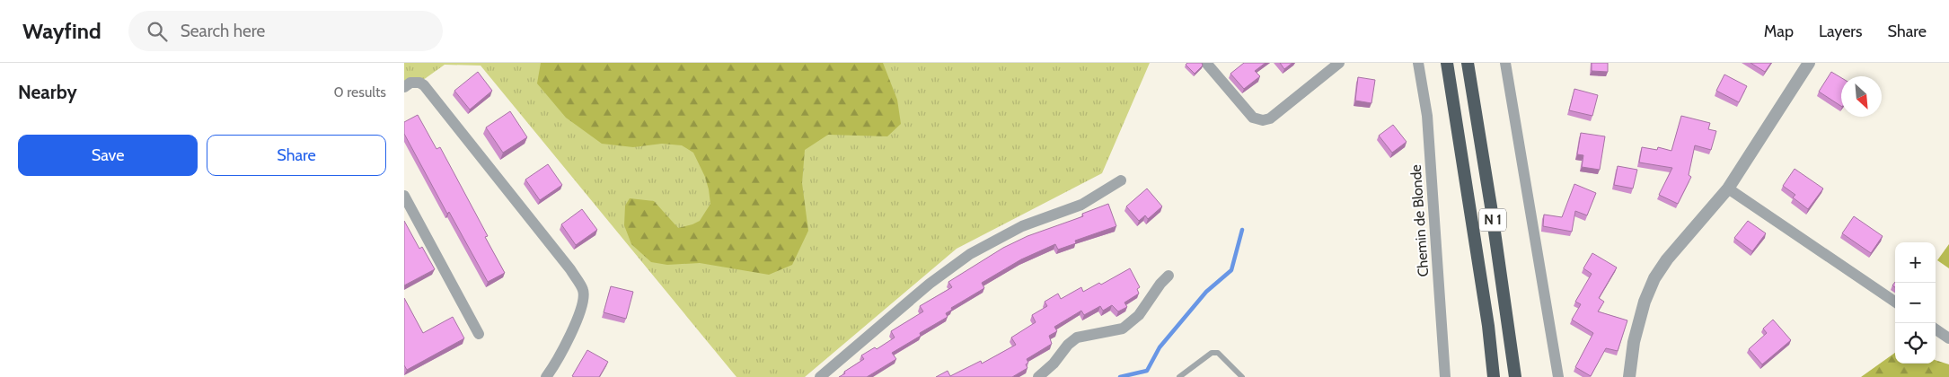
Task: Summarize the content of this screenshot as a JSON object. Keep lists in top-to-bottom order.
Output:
{
  "streets": {
    "highway": ["N 1"],
    "street": ["Chemin de Blonde"]
  },
  "north": "bottom right",
  "page": {
    "header": "Wayfind",
    "search": "Search here",
    "nav": ["Map", "Layers", "Share"],
    "heading": ["Nearby", "0 results"],
    "buttons": ["Save", "Share"],
    "map_buttons": ["+", "−"]
  }
}
